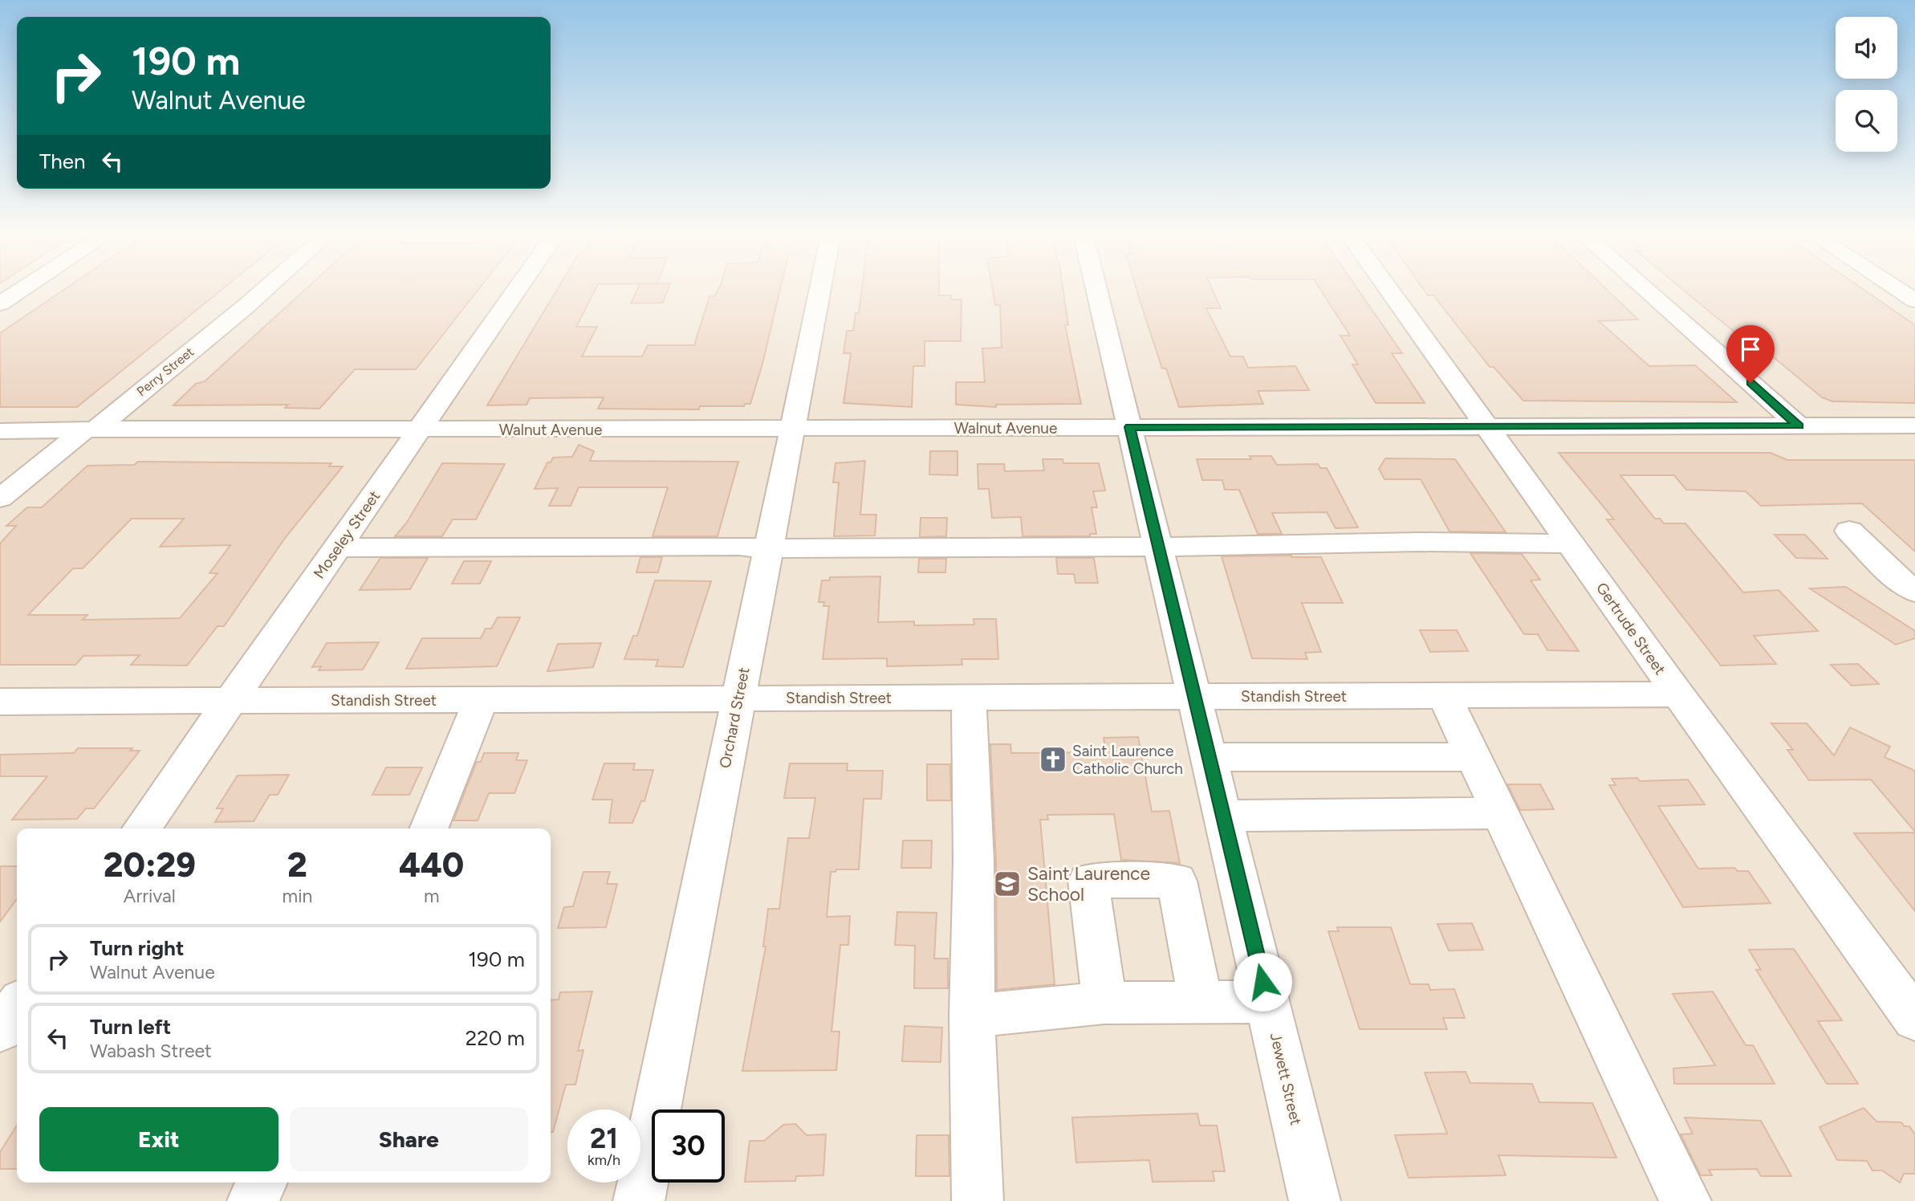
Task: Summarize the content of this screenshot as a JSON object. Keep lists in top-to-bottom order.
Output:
{
  "streets": {
    "street": [
      "Perry Street",
      "Walnut Avenue",
      "Moseley Street",
      "Gertrude Street",
      "Standish Street",
      "Orchard Street",
      "Jewett Street"
    ]
  },
  "crossings": [
    ["Perry Street", "Walnut Avenue"],
    ["Walnut Avenue", "Moseley Street"],
    ["Walnut Avenue", "Gertrude Street"],
    ["Walnut Avenue", "Orchard Street"],
    ["Walnut Avenue", "Jewett Street"],
    ["Moseley Street", "Standish Street"],
    ["Gertrude Street", "Standish Street"],
    ["Standish Street", "Orchard Street"],
    ["Standish Street", "Jewett Street"]
  ],
  "places": {
    "church": ["Saint Laurence Catholic Church"],
    "school or university": ["Saint Laurence School"]
  },
  "page": {
    "turn": ["190 m", "Walnut Avenue"],
    "then": "Then",
    "eta": [
      "20:29",
      "Arrival",
      "2",
      "min",
      "440",
      "m"
    ],
    "list": [
      {
        "name": "Turn right",
        "note": "Walnut Avenue",
        "value": "190 m"
      },
      {
        "name": "Turn left",
        "note": "Wabash Street",
        "value": "220 m"
      }
    ],
    "buttons": ["Exit", "Share"],
    "speed": "21 km/h",
    "limit": "30"
  }
}
